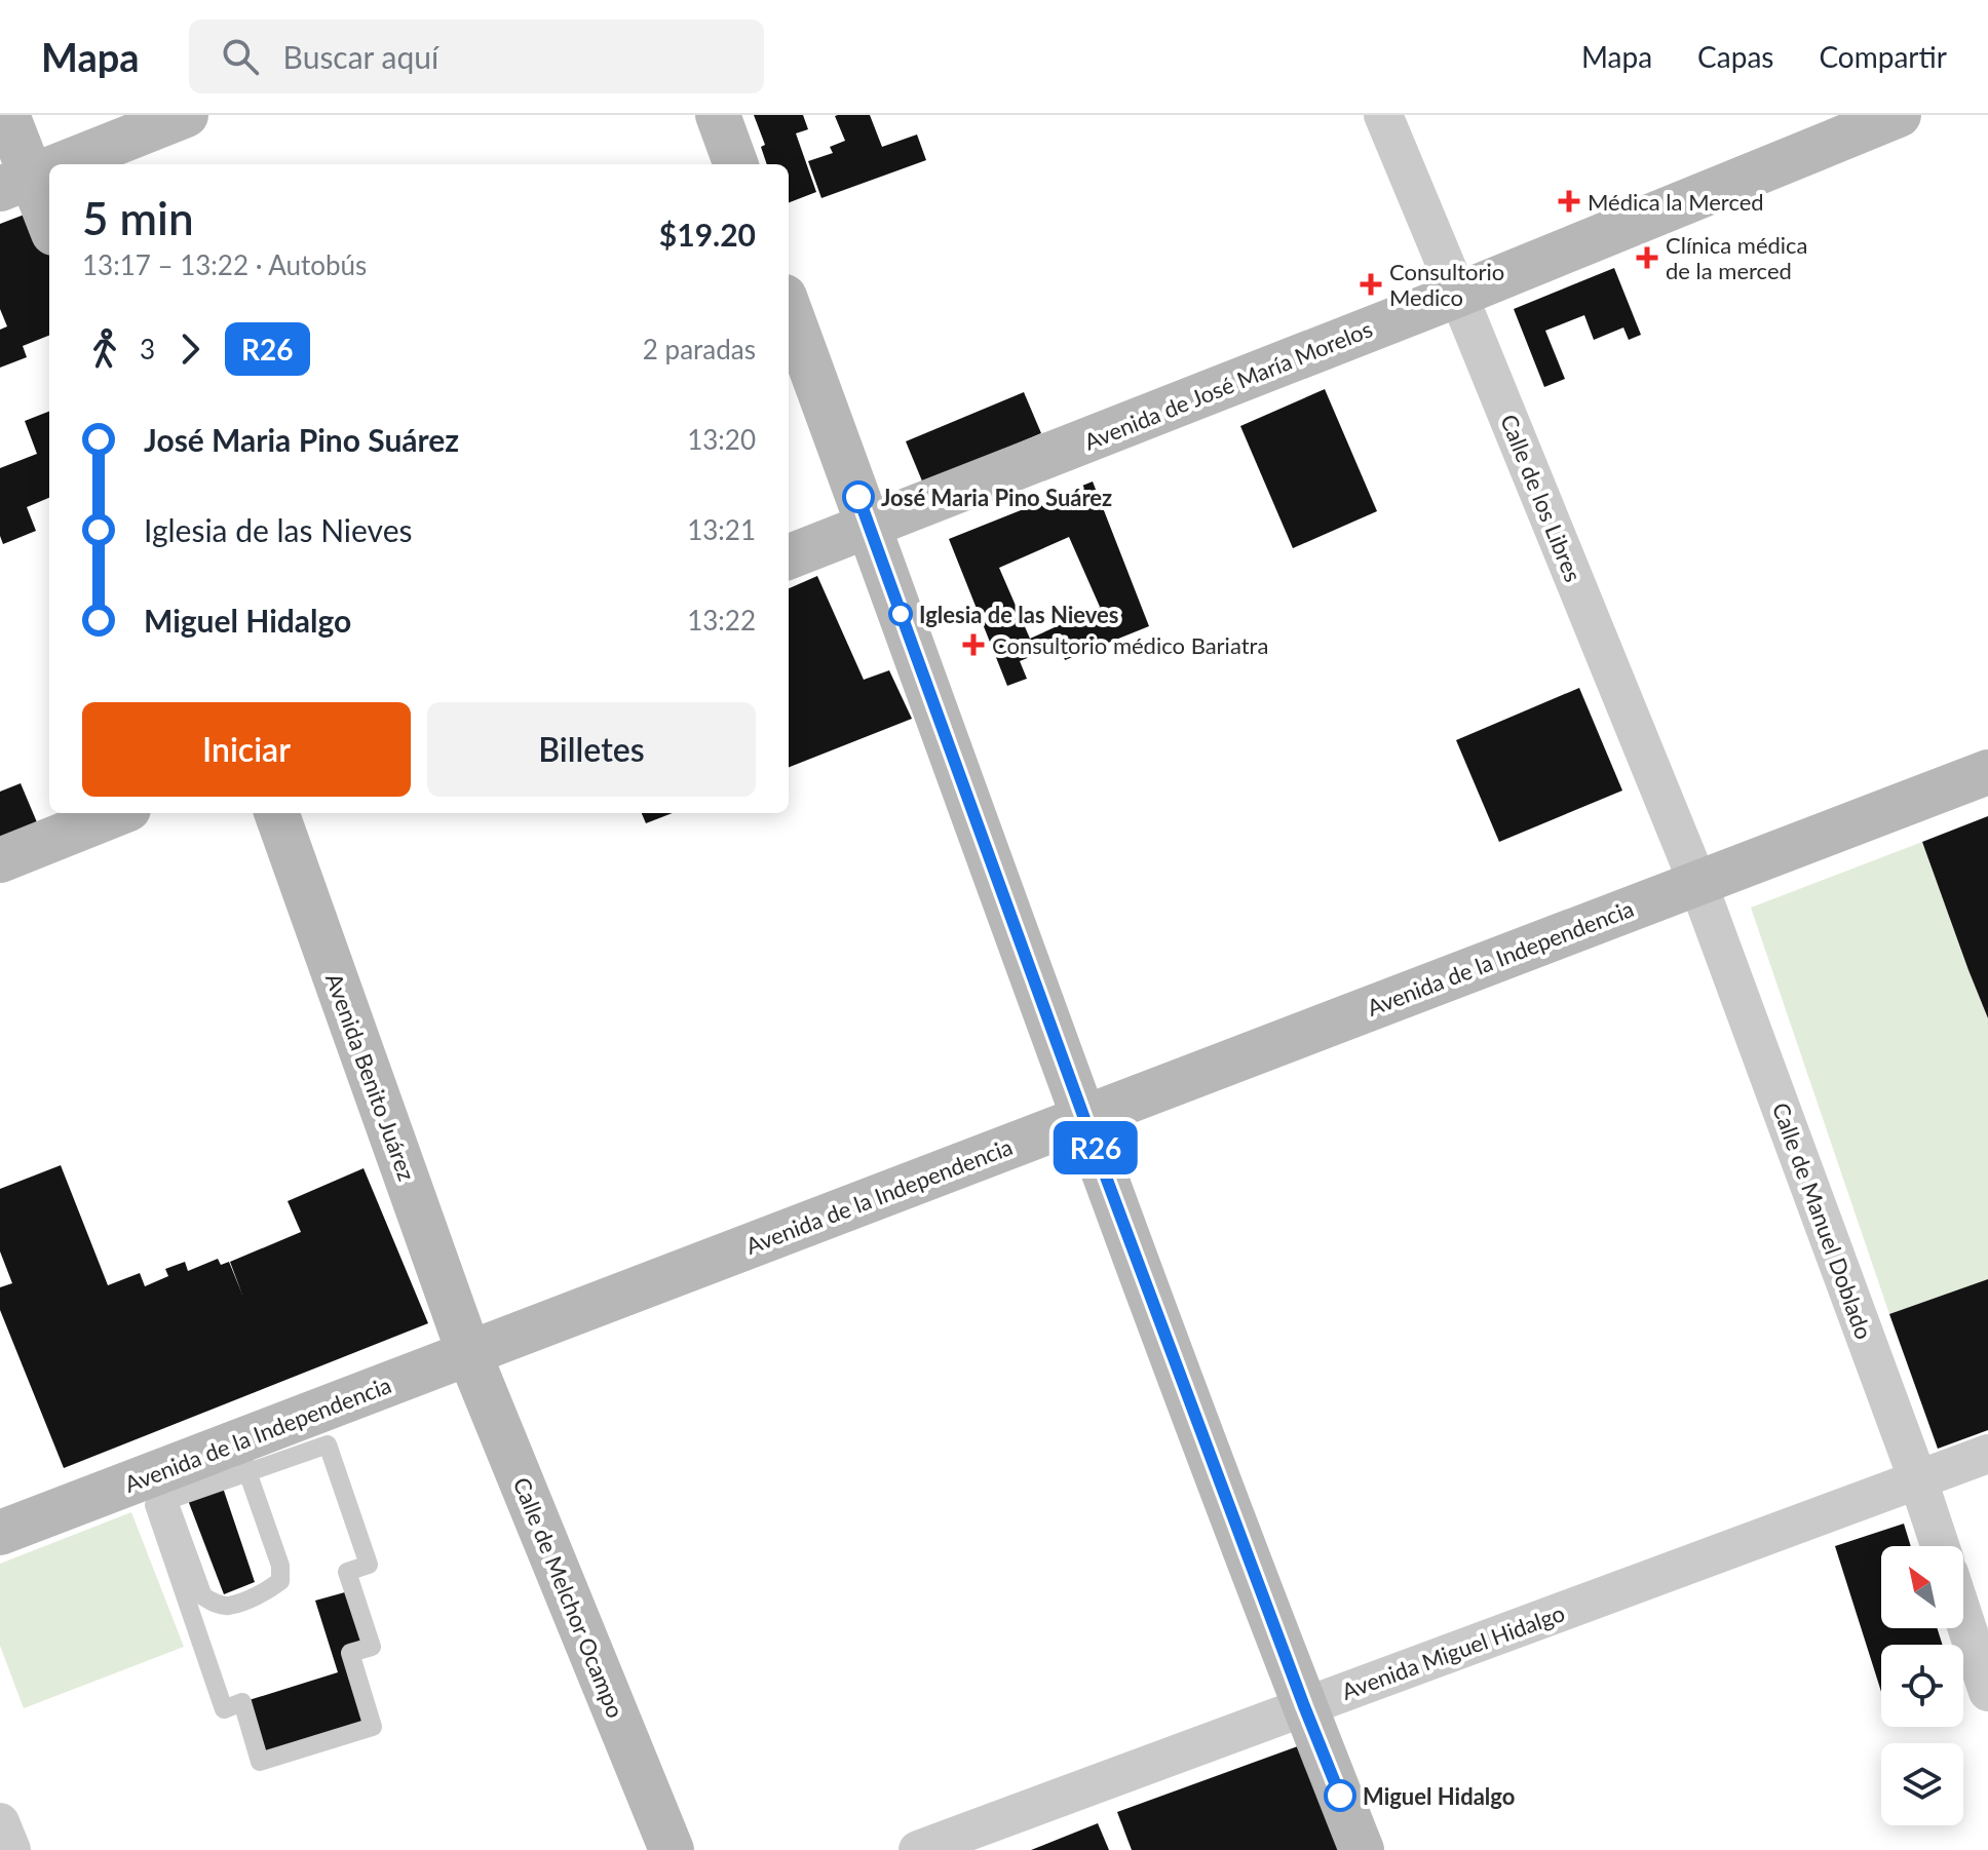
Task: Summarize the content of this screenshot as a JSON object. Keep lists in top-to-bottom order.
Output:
{
  "streets": {
    "main road": [
      "Avenida de José María Morelos",
      "Avenida de la Independencia",
      "Avenida Benito Juárez",
      "Calle de Melchor Ocampo"
    ],
    "street": ["Calle de los Libres", "Calle de Manuel Doblado", "Avenida Miguel Hidalgo"]
  },
  "crossings": [
    ["Avenida de José María Morelos", "Calle de los Libres"],
    ["Calle de los Libres", "Avenida de la Independencia"],
    ["Calle de los Libres", "Calle de Manuel Doblado"],
    ["Avenida de la Independencia", "Avenida Benito Juárez"],
    ["Avenida de la Independencia", "Calle de Manuel Doblado"],
    ["Avenida de la Independencia", "Calle de Melchor Ocampo"],
    ["Avenida Benito Juárez", "Calle de Melchor Ocampo"],
    ["Calle de Manuel Doblado", "Avenida Miguel Hidalgo"]
  ],
  "places": {
    "health": [
      "Médica la Merced",
      "Clínica médica de la merced",
      "Consultorio Medico",
      "Consultorio médico Bariatra"
    ],
    "other": ["José Maria Pino Suárez", "Iglesia de las Nieves", "Miguel Hidalgo"]
  },
  "lines": ["bus line R26"],
  "north": "top left",
  "page": {
    "header": "Mapa",
    "search": "Buscar aquí",
    "nav": ["Mapa", "Capas", "Compartir"],
    "on_map": "R26",
    "heading": ["5 min", "13:17 – 13:22 · Autobús", "$19.20"],
    "legs": ["3", "R26", "2 paradas"],
    "list": [
      {
        "name": "José Maria Pino Suárez",
        "value": "13:20"
      },
      {
        "name": "Iglesia de las Nieves",
        "value": "13:21"
      },
      {
        "name": "Miguel Hidalgo",
        "value": "13:22"
      }
    ],
    "buttons": ["Iniciar", "Billetes"]
  }
}
